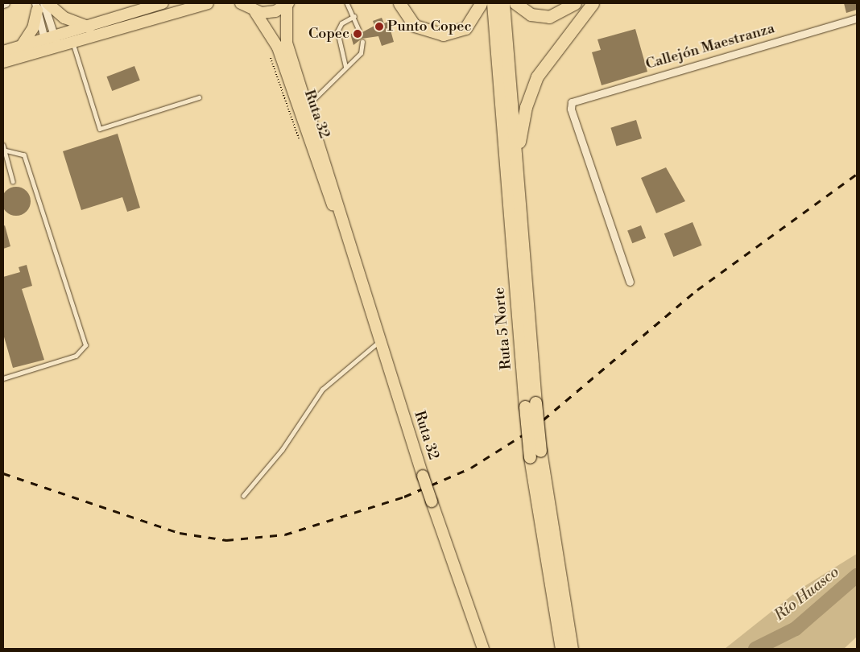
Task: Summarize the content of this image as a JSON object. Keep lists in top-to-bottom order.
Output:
{
  "streets": {
    "highway": ["Ruta 5 Norte"],
    "main road": ["Ruta 32"],
    "street": ["Callejón Maestranza"]
  },
  "water": ["Río Huasco"],
  "places": ["Punto Copec", "Copec"]
}
